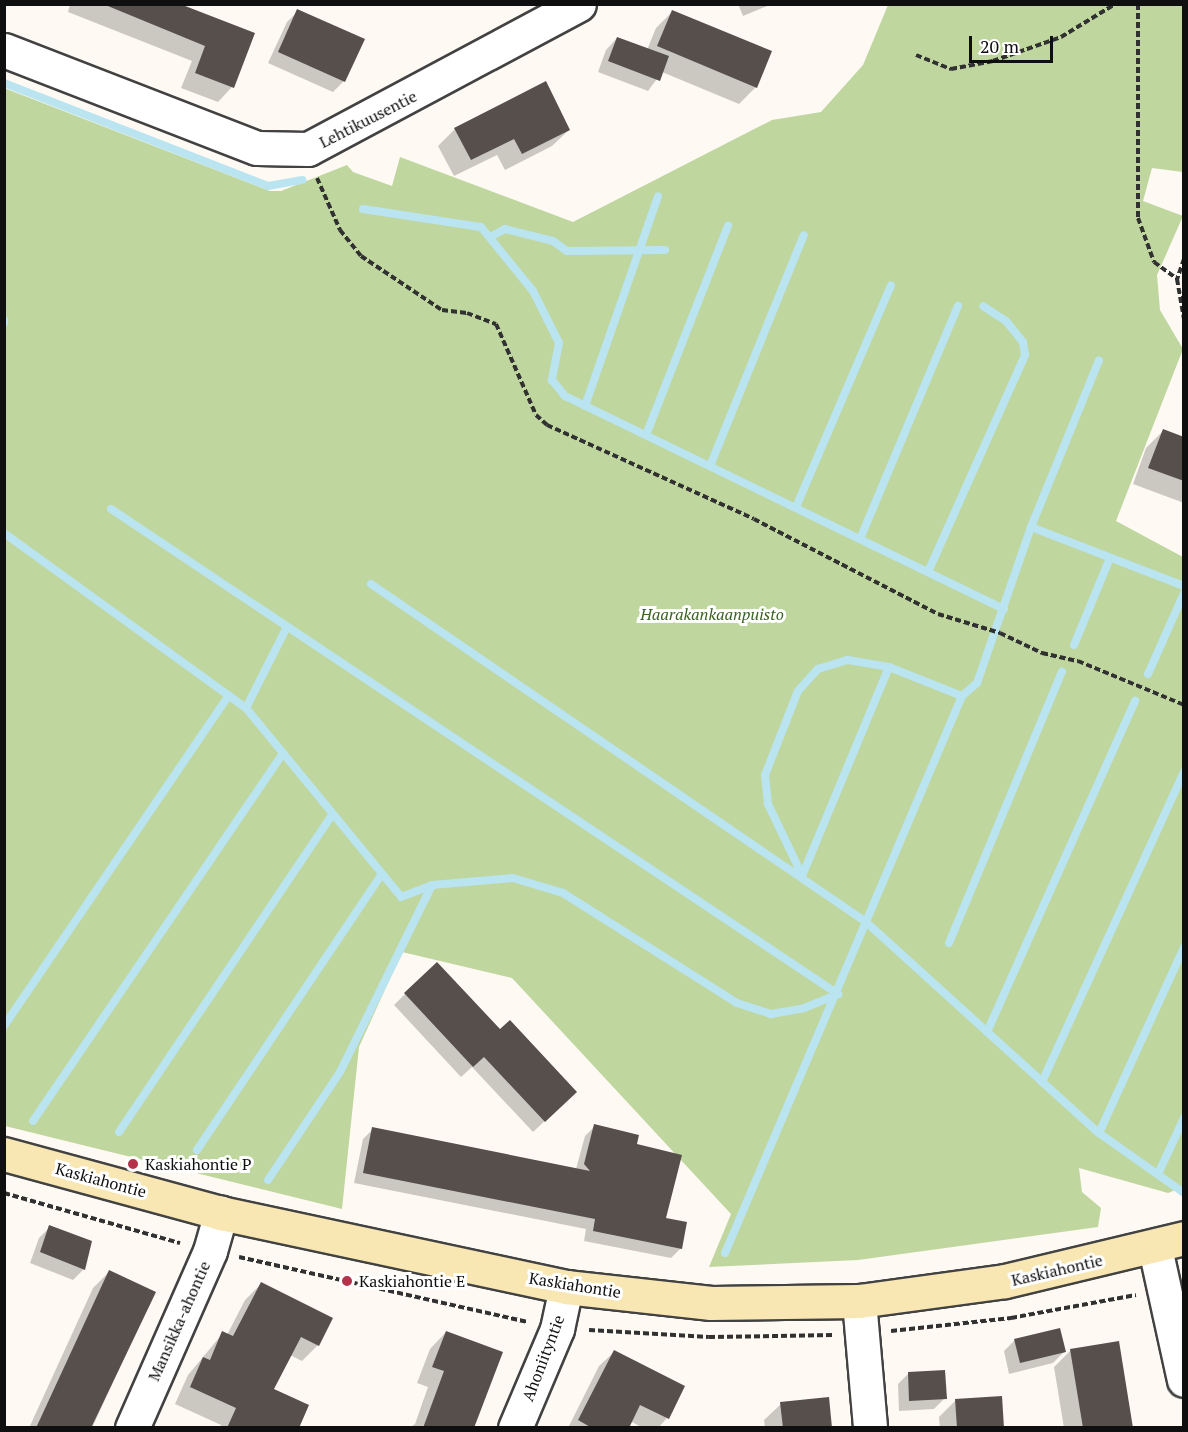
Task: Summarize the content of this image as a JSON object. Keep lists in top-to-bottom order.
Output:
{
  "streets": {
    "street": [
      "Lehtikuusentie",
      "Kaskiahontie",
      "Mansikka-ahontie",
      "Ahoniityntie"
    ]
  },
  "crossings": [
    ["Kaskiahontie", "Mansikka-ahontie"],
    ["Kaskiahontie", "Ahoniityntie"]
  ],
  "parks": ["Haarakankaanpuisto"],
  "places": ["Kaskiahontie P", "Kaskiahontie E"],
  "scale_bar": "20 m"
}
